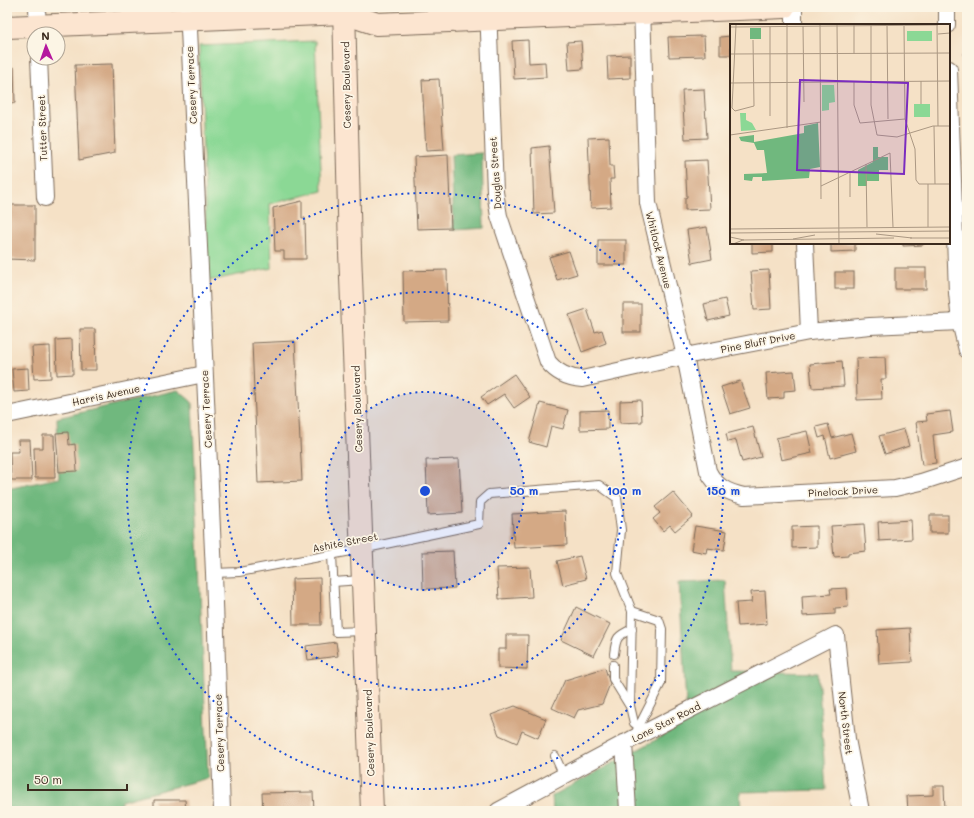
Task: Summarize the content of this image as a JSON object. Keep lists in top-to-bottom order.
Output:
{
  "streets": {
    "main road": ["Cesery Boulevard"],
    "street": [
      "Cesery Terrace",
      "Tutter Street",
      "Douglas Street",
      "Whitlock Avenue",
      "Pine Bluff Drive",
      "Harris Avenue",
      "Pinelock Drive",
      "Lone Star Road",
      "North Street"
    ],
    "lane": ["Ashite Street"]
  },
  "crossings": [
    ["Cesery Terrace", "Harris Avenue"],
    ["Cesery Terrace", "Ashite Street"],
    ["Cesery Boulevard", "Ashite Street"],
    ["Douglas Street", "Pine Bluff Drive"],
    ["Whitlock Avenue", "Pine Bluff Drive"],
    ["Whitlock Avenue", "Pinelock Drive"],
    ["Lone Star Road", "North Street"]
  ],
  "scale_bar": "50 m",
  "north": "top",
  "rings": ["50 m", "100 m", "150 m"]
}
